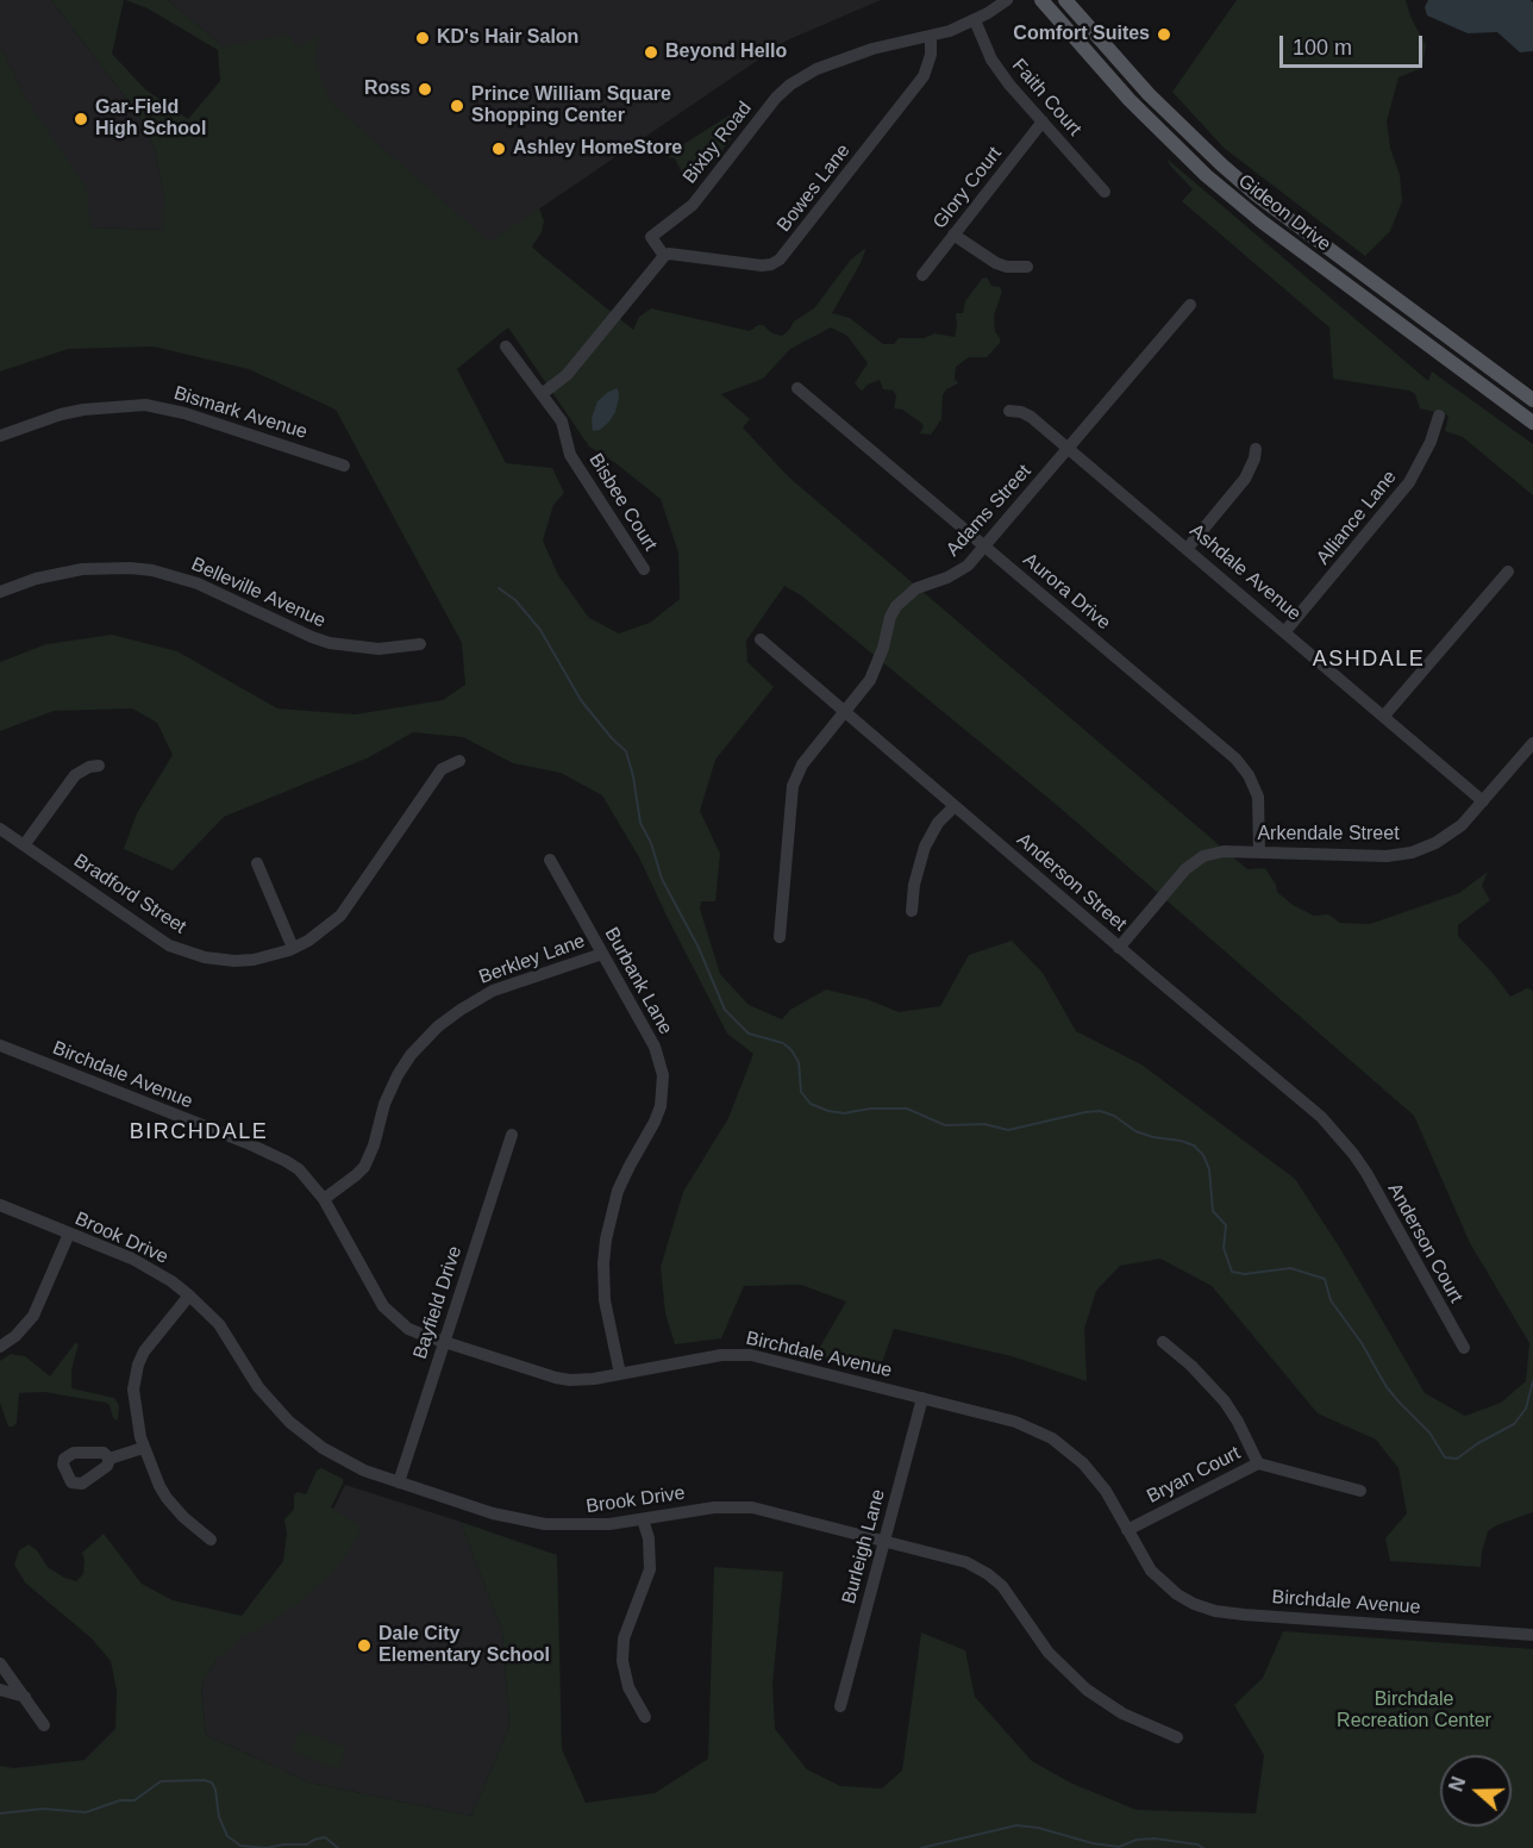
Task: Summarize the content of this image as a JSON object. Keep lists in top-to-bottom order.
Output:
{
  "streets": {
    "main road": ["Gideon Drive"],
    "street": [
      "Faith Court",
      "Bixby Road",
      "Bowes Lane",
      "Glory Court",
      "Bismark Avenue",
      "Bisbee Court",
      "Adams Street",
      "Alliance Lane",
      "Ashdale Avenue",
      "Aurora Drive",
      "Belleville Avenue",
      "Arkendale Street",
      "Anderson Street",
      "Bradford Street",
      "Berkley Lane",
      "Burbank Lane",
      "Birchdale Avenue",
      "Brook Drive",
      "Anderson Court",
      "Bayfield Drive",
      "Bryan Court",
      "Burleigh Lane"
    ]
  },
  "crossings": [
    ["Faith Court", "Bixby Road"],
    ["Faith Court", "Glory Court"],
    ["Bixby Road", "Bowes Lane"],
    ["Adams Street", "Ashdale Avenue"],
    ["Adams Street", "Aurora Drive"],
    ["Adams Street", "Anderson Street"],
    ["Alliance Lane", "Ashdale Avenue"],
    ["Ashdale Avenue", "Arkendale Street"],
    ["Aurora Drive", "Arkendale Street"],
    ["Arkendale Street", "Anderson Street"],
    ["Anderson Street", "Anderson Court"],
    ["Berkley Lane", "Burbank Lane"],
    ["Berkley Lane", "Birchdale Avenue"],
    ["Burbank Lane", "Birchdale Avenue"],
    ["Birchdale Avenue", "Bayfield Drive"],
    ["Birchdale Avenue", "Bryan Court"],
    ["Birchdale Avenue", "Burleigh Lane"],
    ["Brook Drive", "Bayfield Drive"],
    ["Brook Drive", "Burleigh Lane"]
  ],
  "districts": ["ASHDALE", "BIRCHDALE"],
  "parks": ["Birchdale Recreation Center"],
  "places": [
    "Comfort Suites",
    "KD's Hair Salon",
    "Beyond Hello",
    "Ross",
    "Prince William Square Shopping Center",
    "Gar-Field High School",
    "Ashley HomeStore",
    "Dale City Elementary School"
  ],
  "scale_bar": "100 m",
  "north": "left"
}
